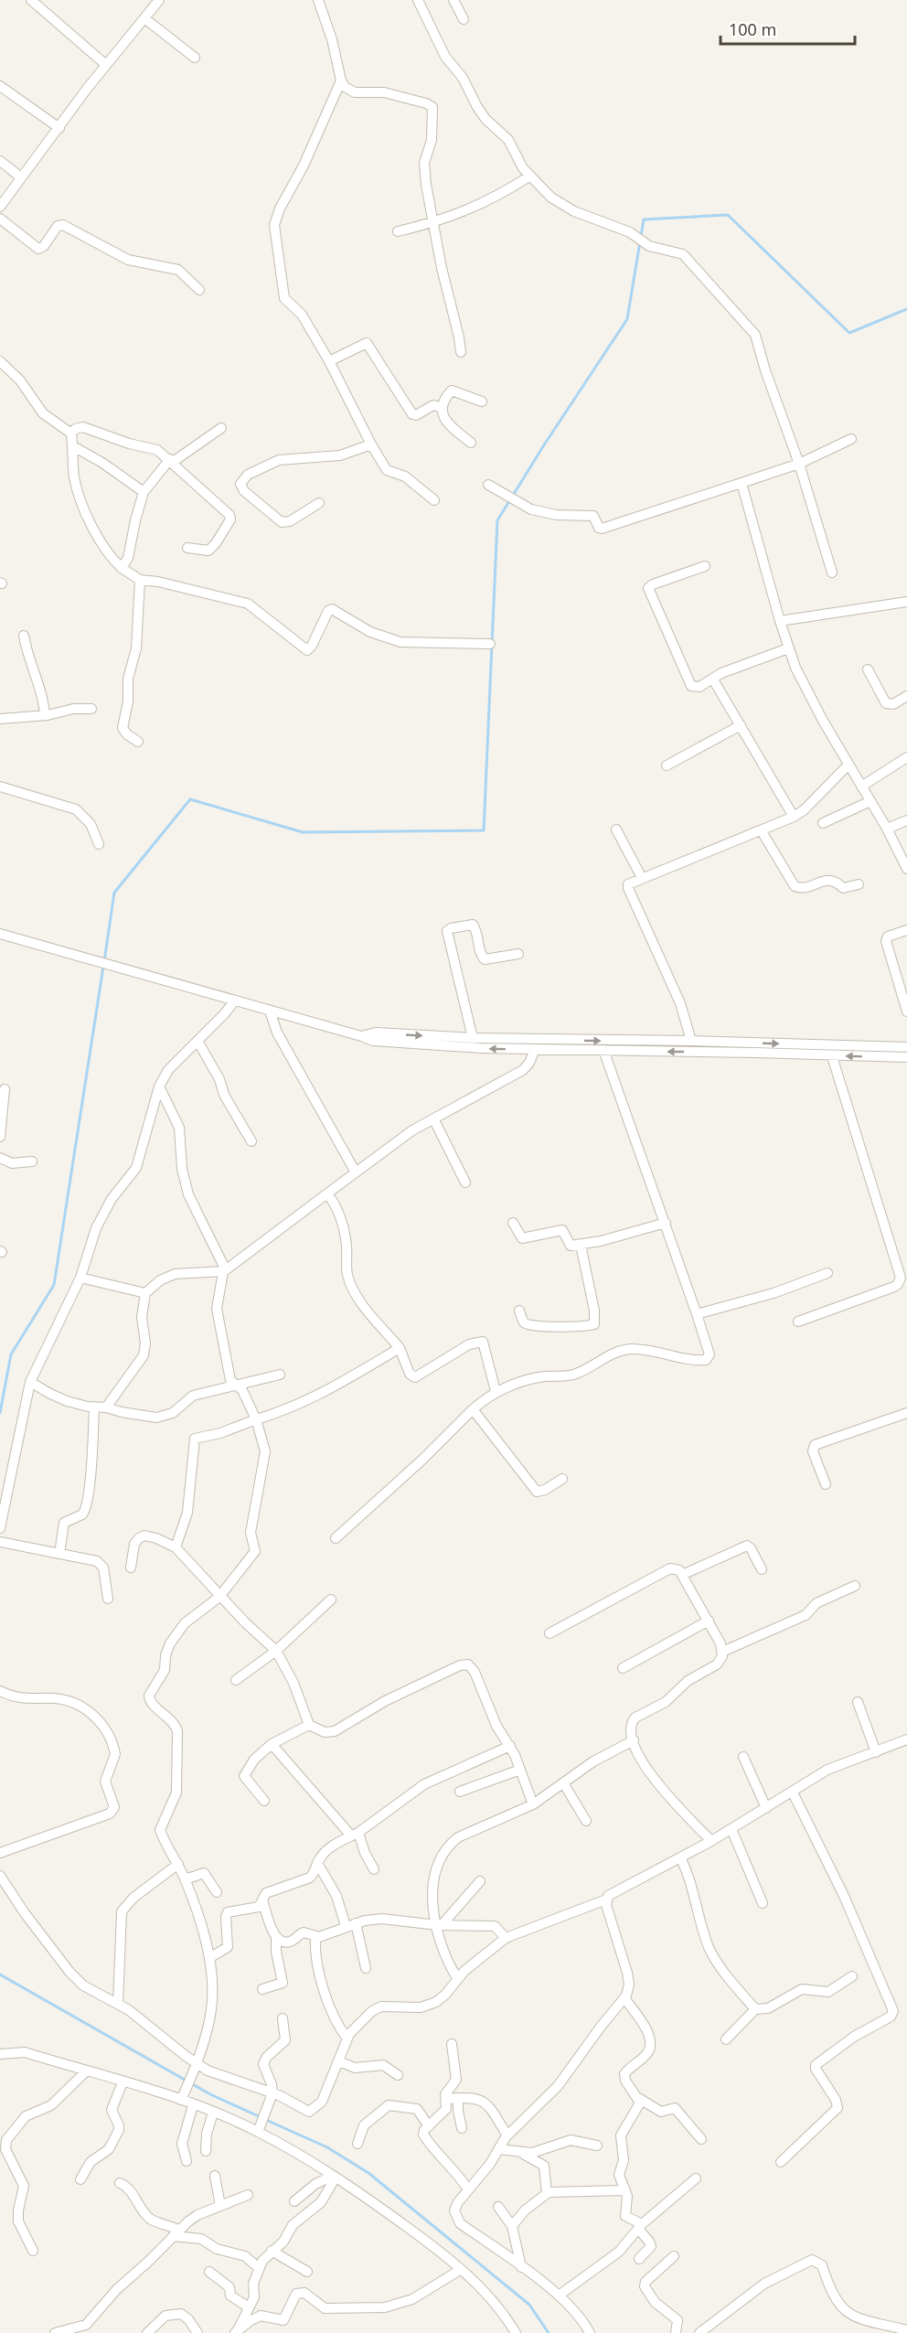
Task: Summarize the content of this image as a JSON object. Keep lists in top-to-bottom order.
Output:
{
  "scale_bar": "100 m"
}
